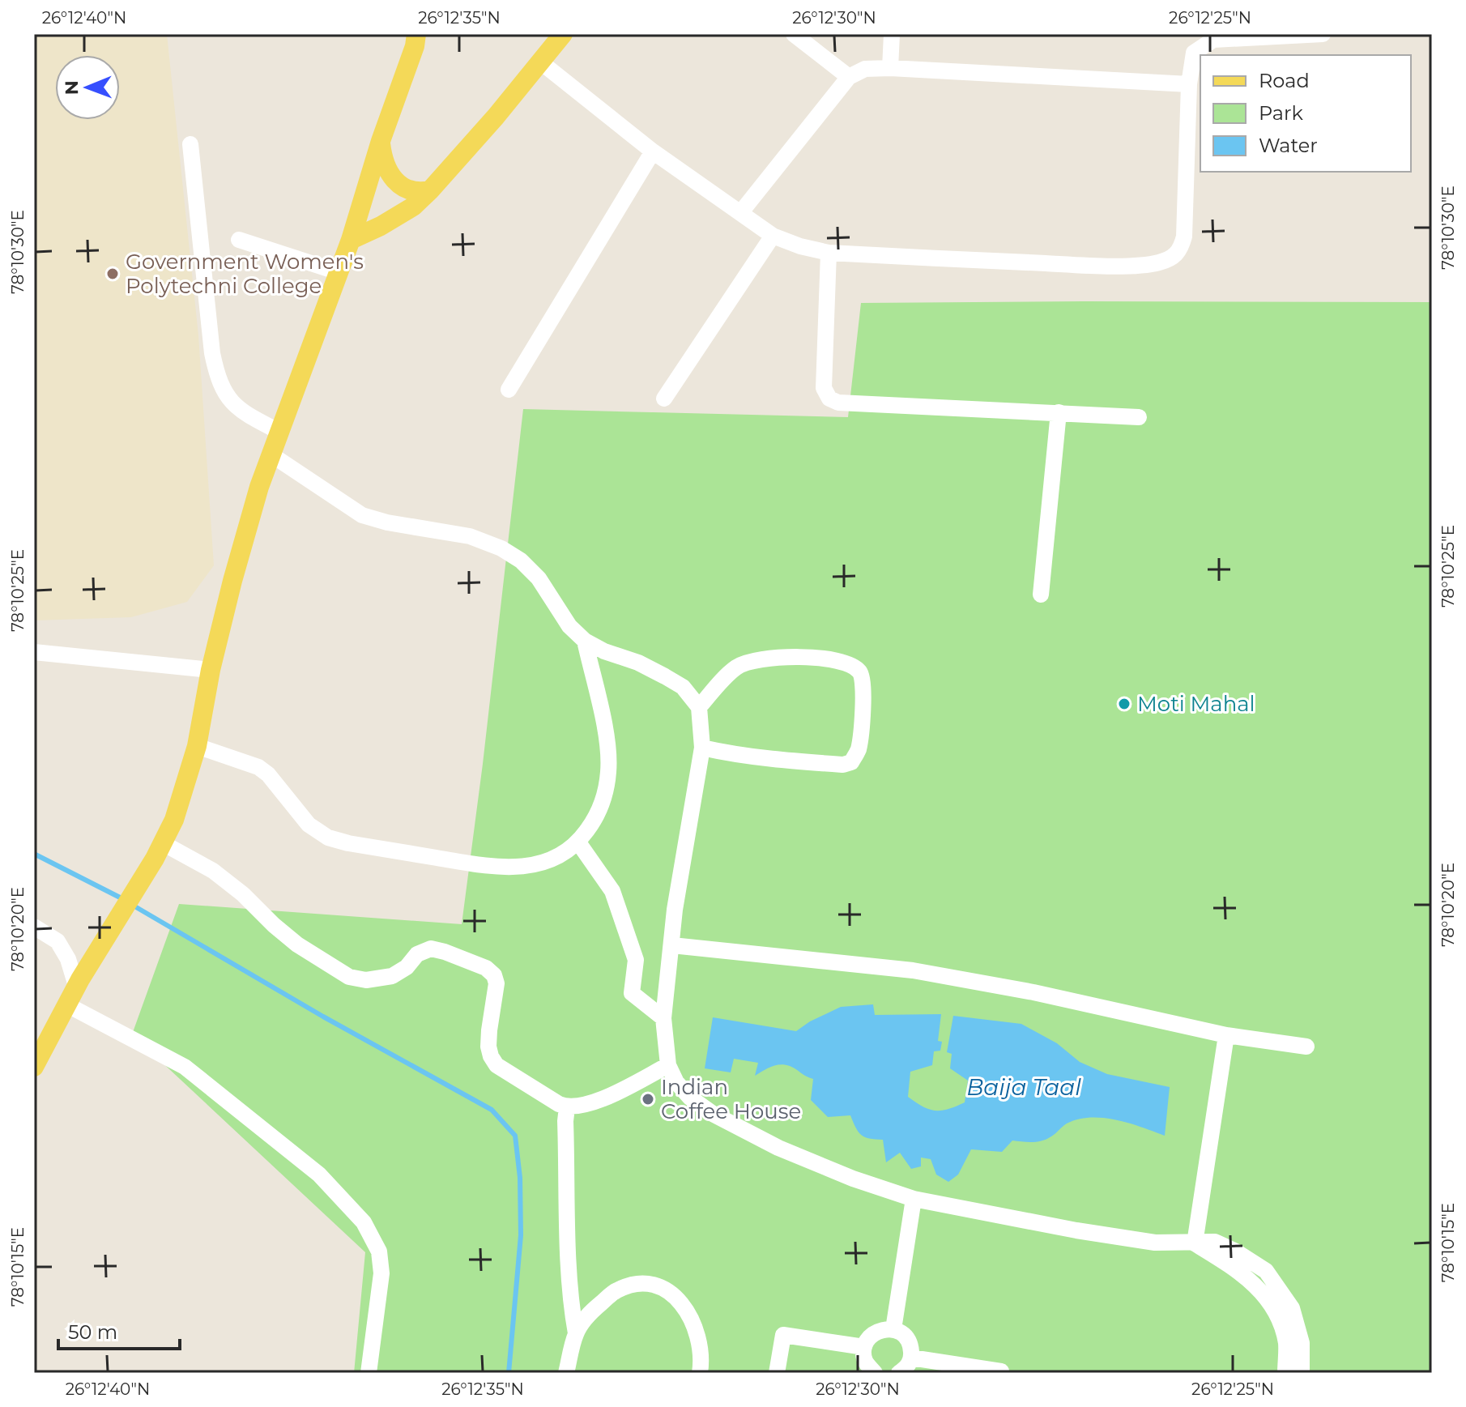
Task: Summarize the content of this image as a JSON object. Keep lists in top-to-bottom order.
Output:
{
  "water": ["Baija Taal"],
  "places": ["Government Women's Polytechni College", "Moti Mahal", "Indian Coffee House"],
  "legend": ["Road", "Park", "Water"],
  "scale_bar": "50 m",
  "north": "left",
  "coordinates": [
    "26°12'40\"N",
    "26°12'35\"N",
    "26°12'30\"N",
    "26°12'25\"N",
    "78°10'30\"E",
    "78°10'25\"E",
    "78°10'20\"E",
    "78°10'15\"E"
  ]
}
